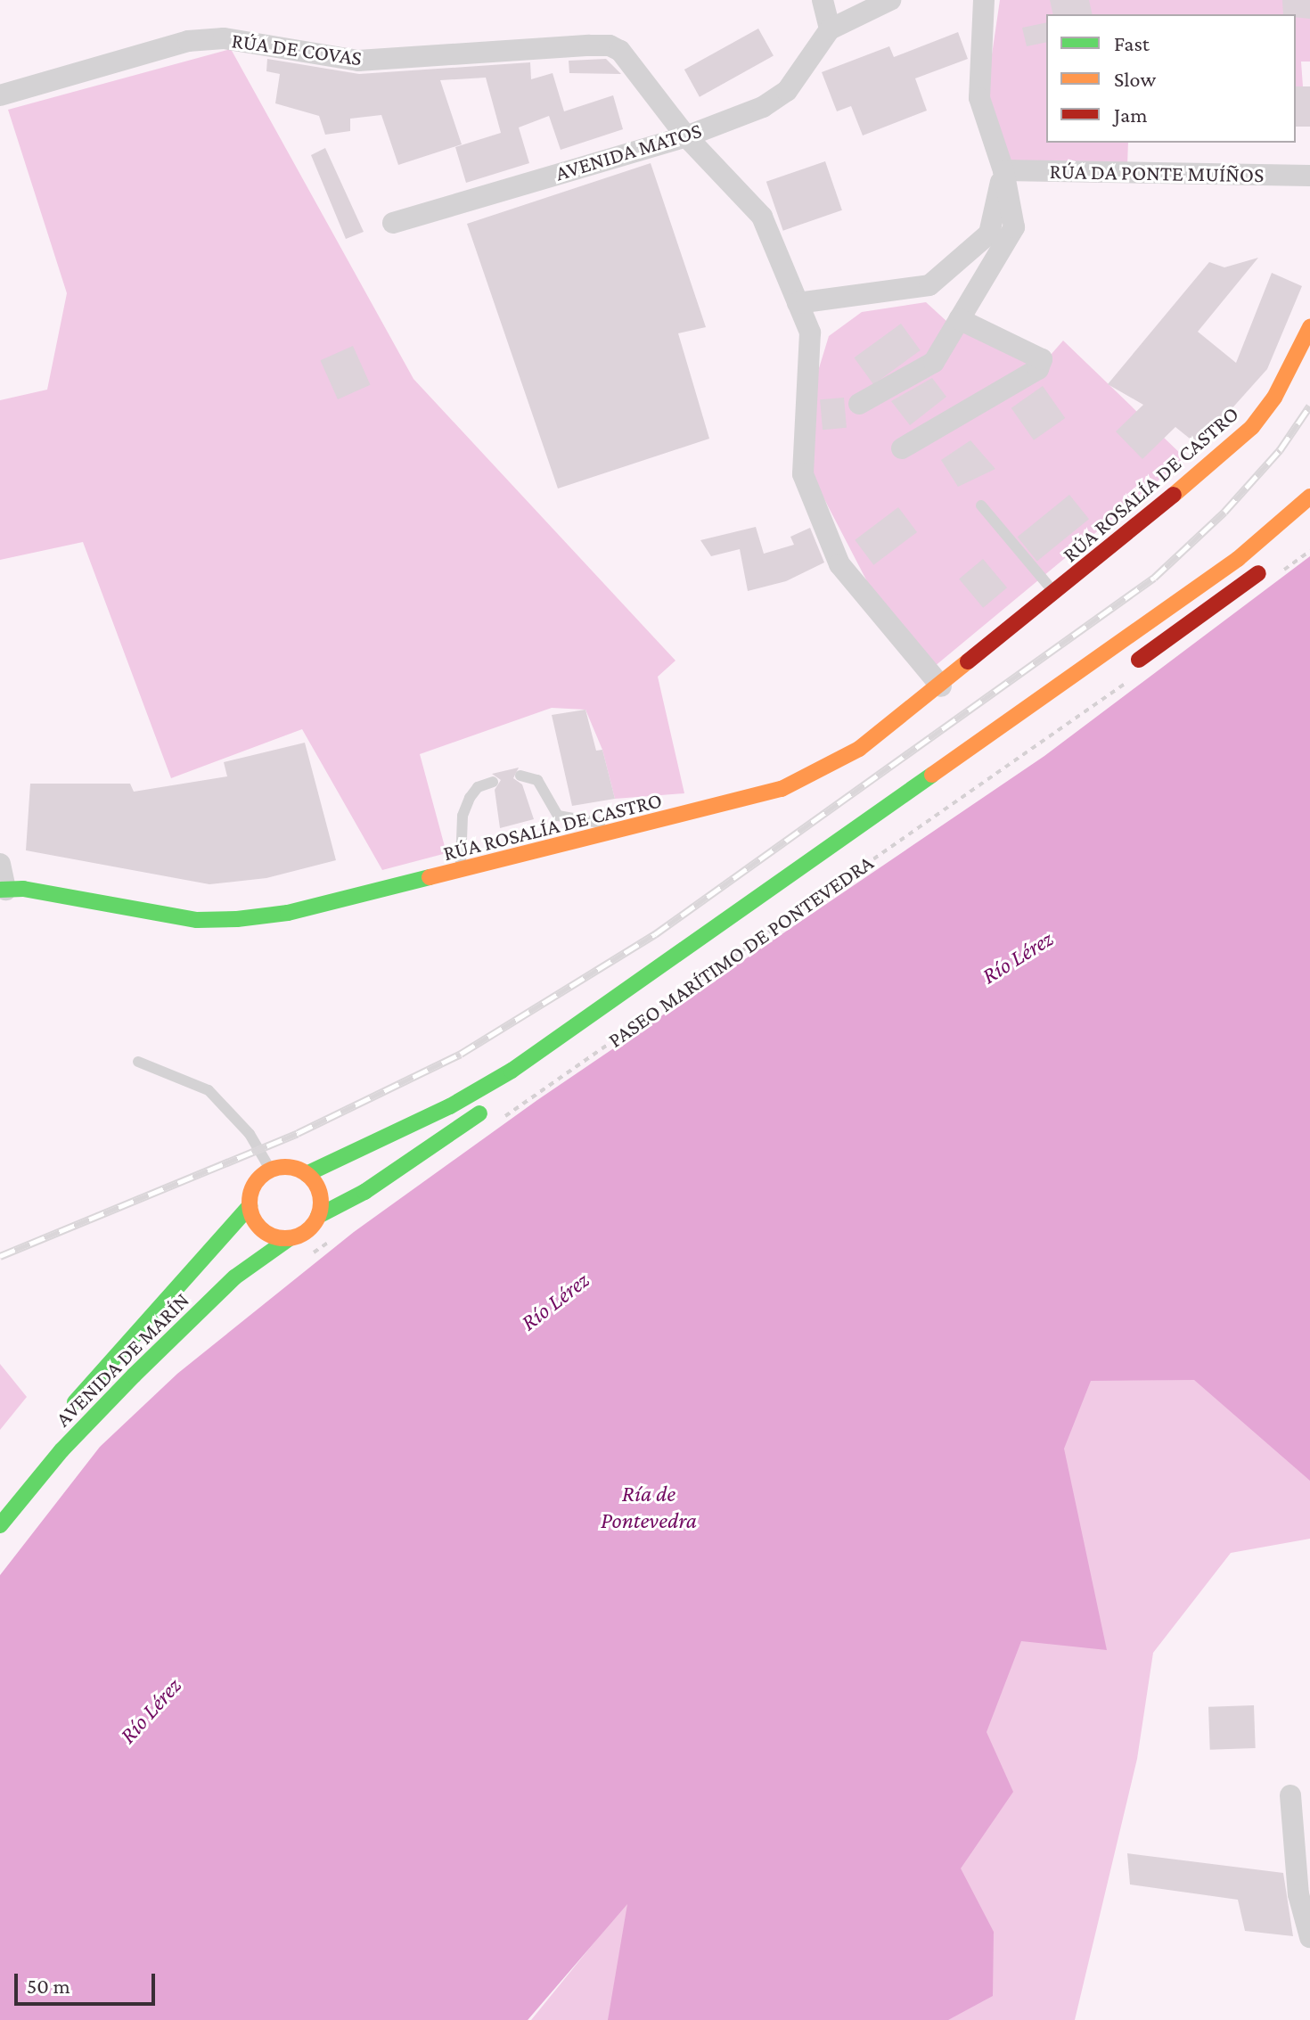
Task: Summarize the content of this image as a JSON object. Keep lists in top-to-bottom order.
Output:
{
  "streets": {
    "main road": ["RÚA ROSALÍA DE CASTRO", "AVENIDA DE MARÍN"],
    "street": ["RÚA DE COVAS", "AVENIDA MATOS", "RÚA DA PONTE MUÍÑOS"],
    "path": ["PASEO MARÍTIMO DE PONTEVEDRA"]
  },
  "crossings": [
    ["RÚA DE COVAS", "AVENIDA MATOS"],
    ["RÚA DE COVAS", "RÚA ROSALÍA DE CASTRO"]
  ],
  "water": ["Río Lérez", "Ría de Pontevedra"],
  "legend": ["Fast", "Slow", "Jam"],
  "scale_bar": "50 m"
}
